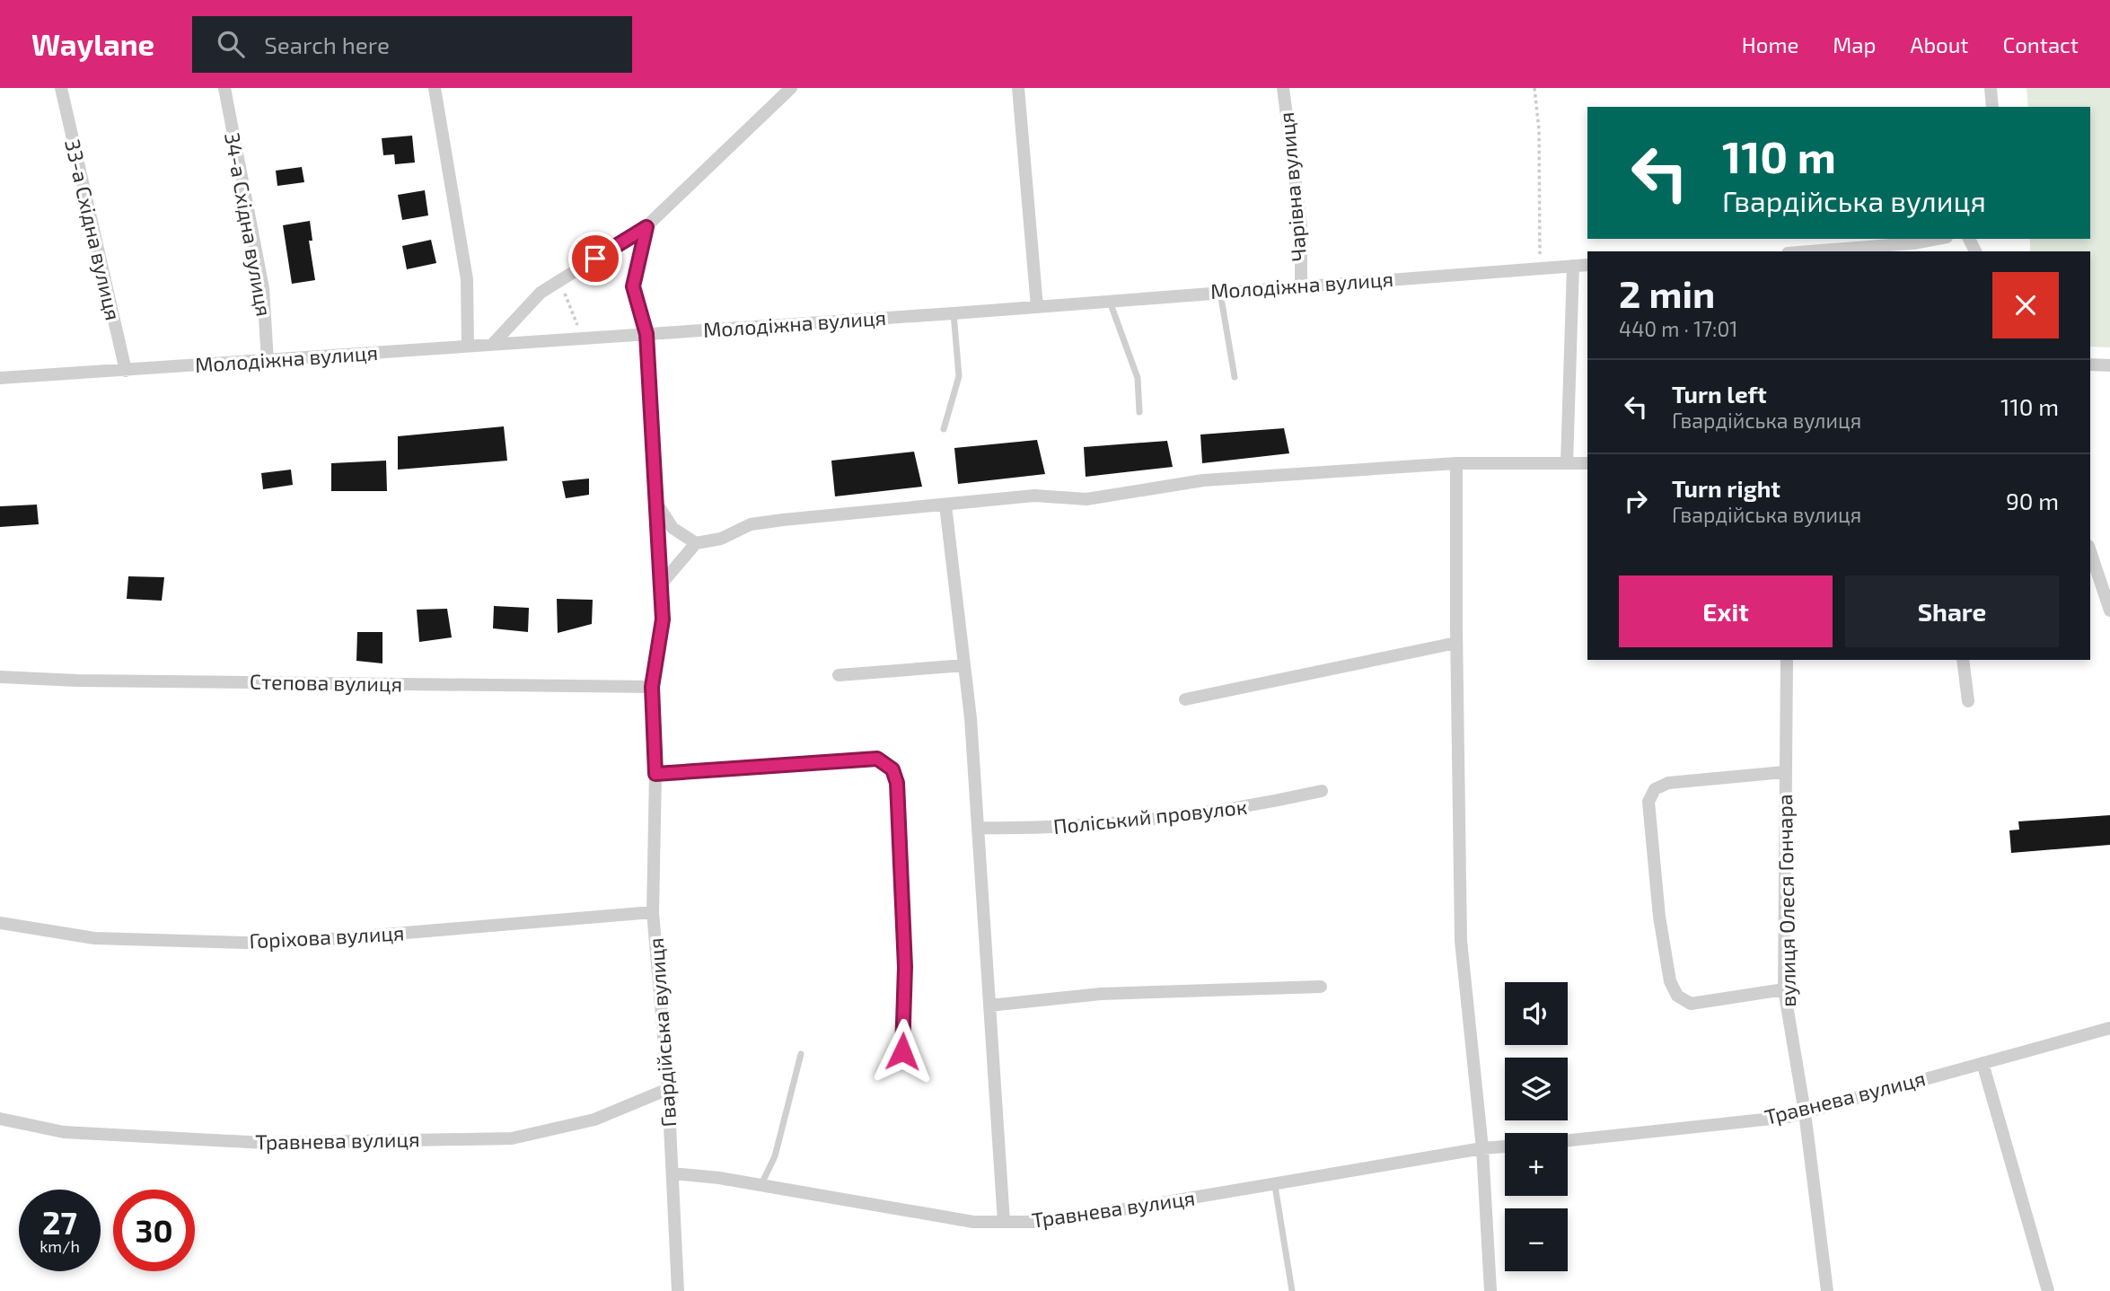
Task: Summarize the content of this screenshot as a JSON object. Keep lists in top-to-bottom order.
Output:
{
  "streets": {
    "street": [
      "Чарівна вулиця",
      "34-а Східна вулиця",
      "33-а Східна вулиця",
      "Молодіжна вулиця",
      "Степова вулиця",
      "Поліський провулок",
      "вулиця Олеся Гончара",
      "Горіхова вулиця",
      "Гвардійська вулиця",
      "Травнева вулиця"
    ]
  },
  "crossings": [
    ["Чарівна вулиця", "Молодіжна вулиця"],
    ["34-а Східна вулиця", "Молодіжна вулиця"],
    ["33-а Східна вулиця", "Молодіжна вулиця"],
    ["Молодіжна вулиця", "Гвардійська вулиця"],
    ["Степова вулиця", "Гвардійська вулиця"],
    ["вулиця Олеся Гончара", "Травнева вулиця"],
    ["Горіхова вулиця", "Гвардійська вулиця"],
    ["Гвардійська вулиця", "Травнева вулиця"]
  ],
  "page": {
    "header": "Waylane",
    "search": "Search here",
    "nav": [
      "Home",
      "Map",
      "About",
      "Contact"
    ],
    "turn": ["110 m", "Гвардійська вулиця"],
    "heading": ["2 min", "440 m · 17:01"],
    "list": [
      {
        "name": "Turn left",
        "note": "Гвардійська вулиця",
        "value": "110 m"
      },
      {
        "name": "Turn right",
        "note": "Гвардійська вулиця",
        "value": "90 m"
      }
    ],
    "buttons": ["Exit", "Share"],
    "map_buttons": ["+", "−"],
    "speed": "27 km/h",
    "limit": "30"
  }
}
